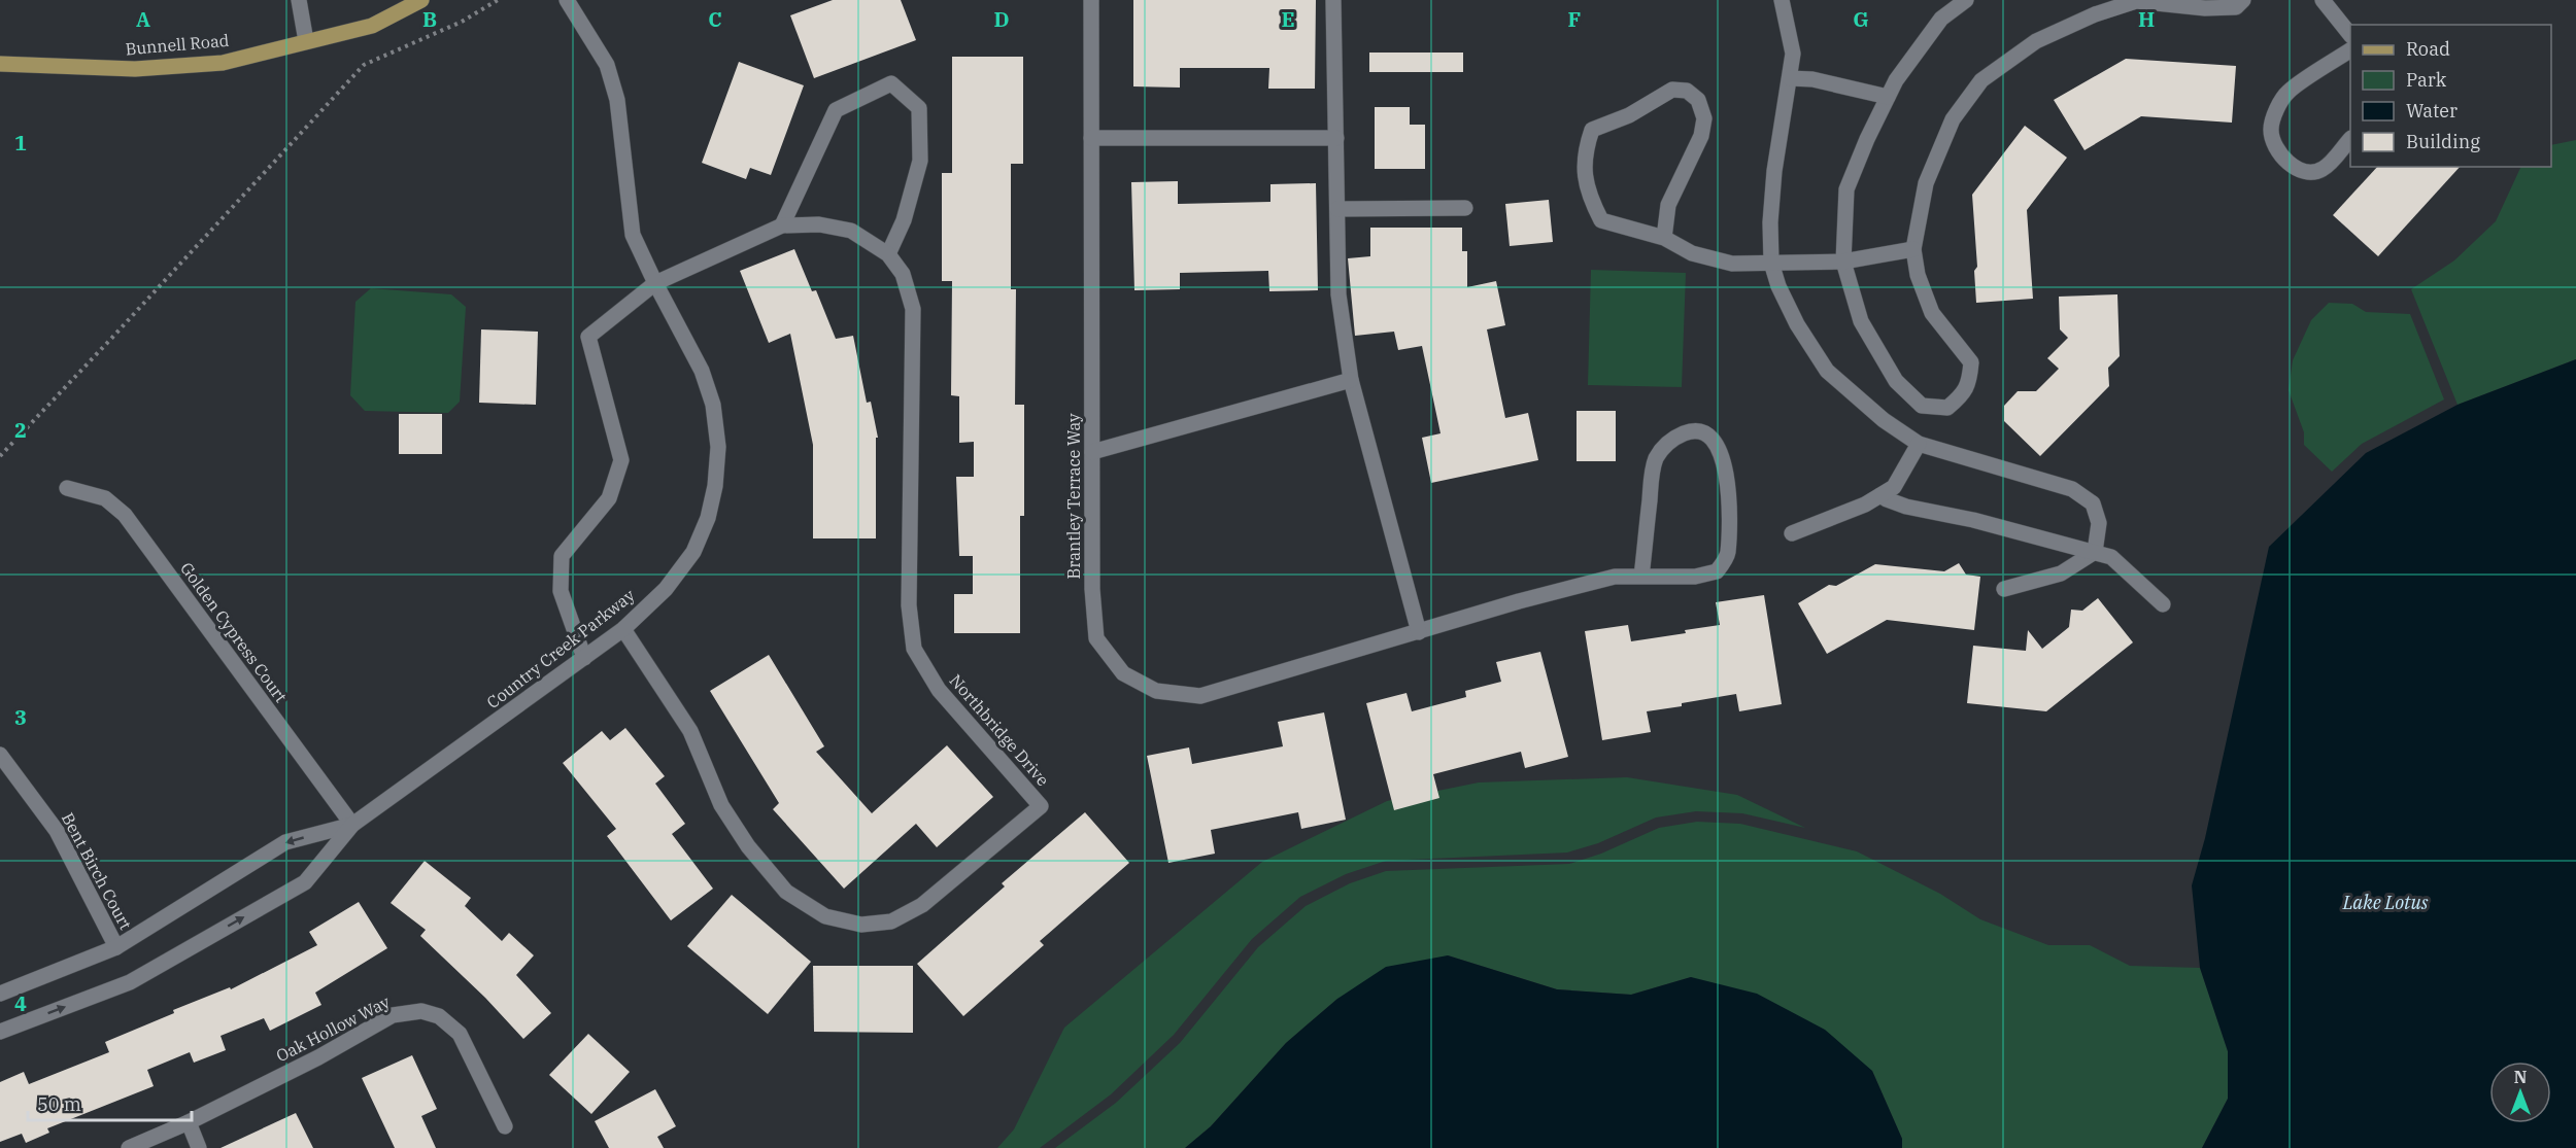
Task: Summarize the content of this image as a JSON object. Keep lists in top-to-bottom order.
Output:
{
  "streets": {
    "main road": ["Bunnell Road"],
    "street": [
      "Brantley Terrace Way",
      "Golden Cypress Court",
      "Country Creek Parkway",
      "Northbridge Drive",
      "Bent Birch Court",
      "Oak Hollow Way"
    ]
  },
  "crossings": [
    ["Golden Cypress Court", "Country Creek Parkway"],
    ["Country Creek Parkway", "Northbridge Drive"],
    ["Country Creek Parkway", "Bent Birch Court"]
  ],
  "water": ["Lake Lotus"],
  "legend": [
    "Road",
    "Park",
    "Water",
    "Building"
  ],
  "scale_bar": "50 m",
  "north": "top",
  "grid": {
    "columns": [
      "A",
      "B",
      "C",
      "D",
      "E",
      "F",
      "G",
      "H"
    ],
    "rows": [
      "1",
      "2",
      "3",
      "4"
    ]
  }
}
